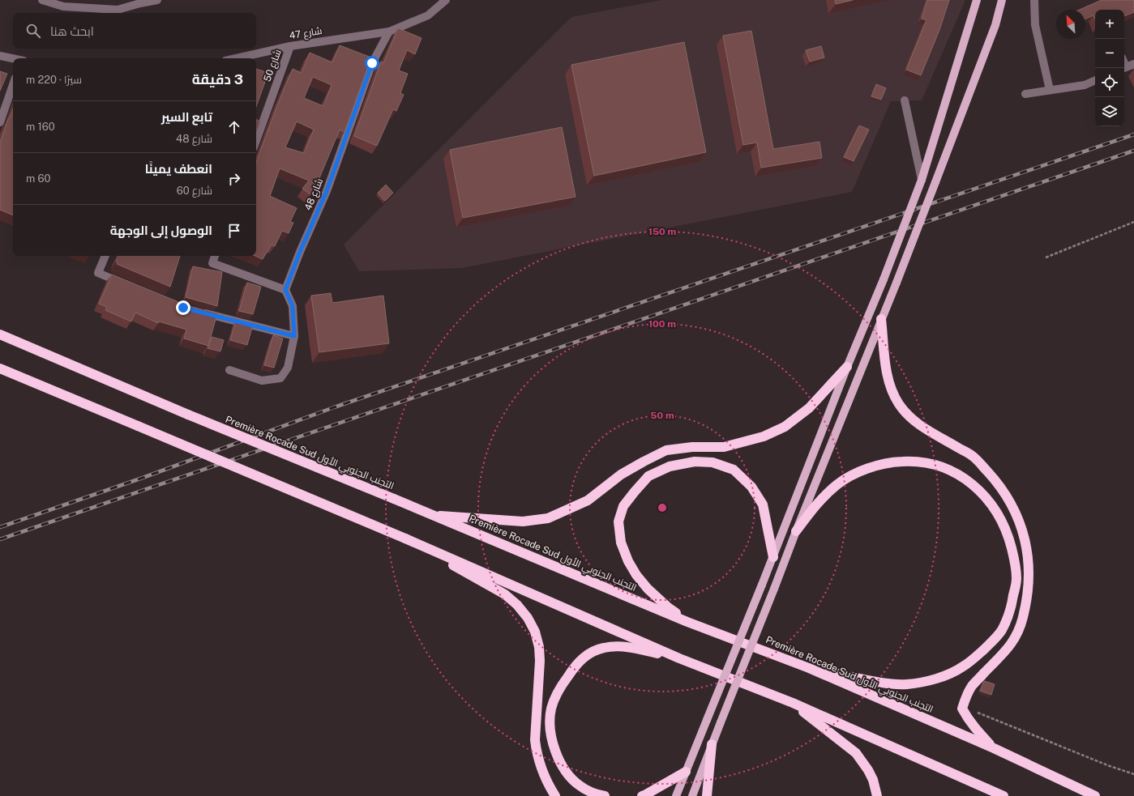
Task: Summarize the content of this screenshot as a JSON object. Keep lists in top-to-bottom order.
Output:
{
  "streets": {
    "highway": ["Première Rocade Sud التجنب الجنوبي الأول"],
    "street": ["شارع 47", "شارع 50", "شارع 48"]
  },
  "crossings": [
    ["شارع 47", "شارع 50"],
    ["شارع 47", "شارع 48"]
  ],
  "north": "top left",
  "page": {
    "map_buttons": ["+", "−"],
    "search": "ابحث هنا",
    "heading": ["3 دقيقة", "سيرًا · 220 m"],
    "list": [
      ["تابع السير", "شارع 48", "160 m"],
      ["انعطف يمينًا", "شارع 60", "60 m"],
      "الوصول إلى الوجهة"
    ]
  },
  "rings": ["150 m", "100 m", "50 m"]
}
